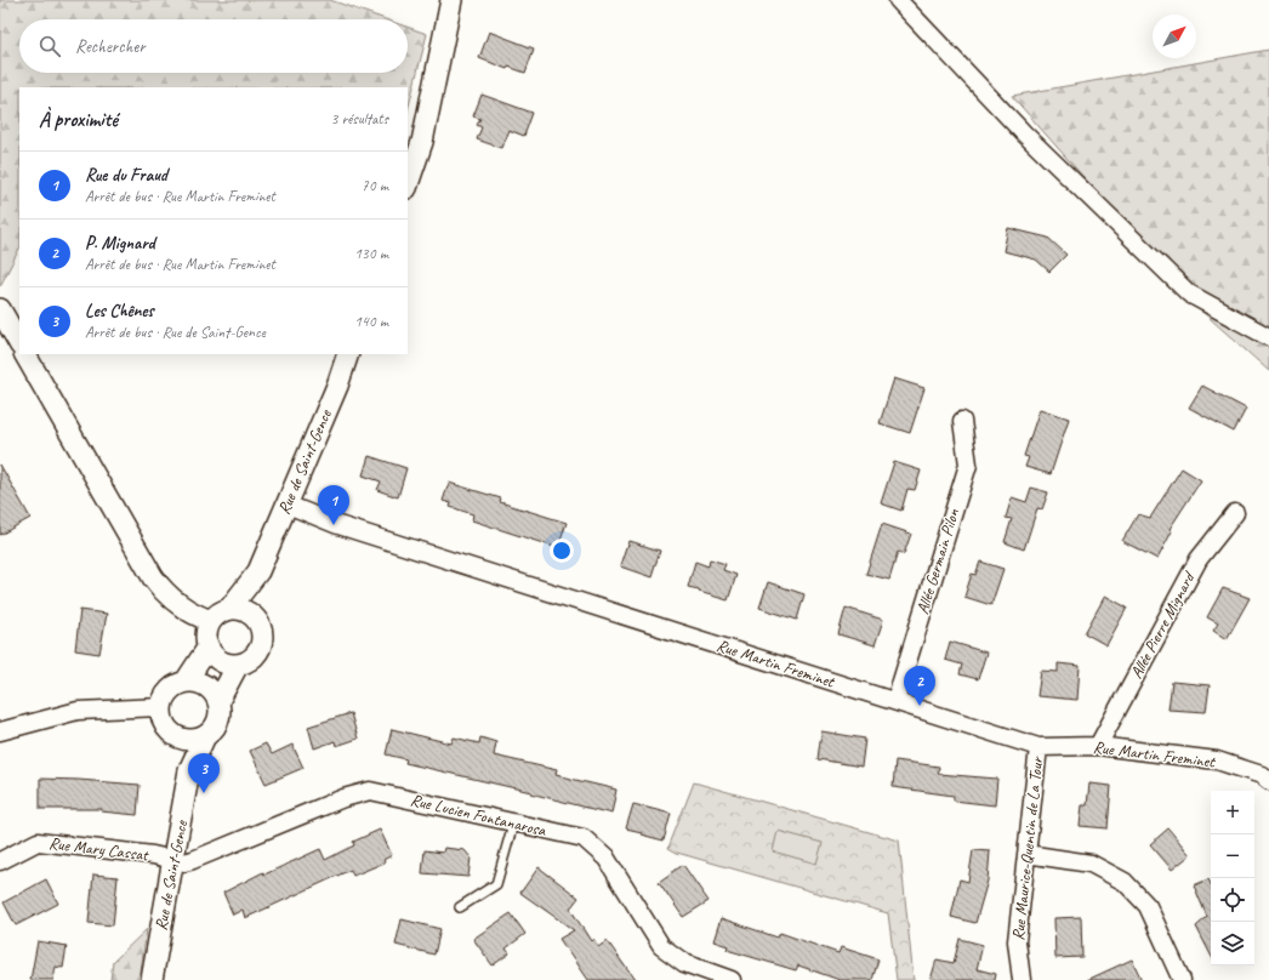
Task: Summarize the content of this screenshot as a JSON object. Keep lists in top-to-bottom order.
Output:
{
  "streets": {
    "street": [
      "Rue de Saint-Gence",
      "Allée Germain Pilon",
      "Allée Pierre Mignard",
      "Rue Martin Freminet",
      "Rue Lucien Fontanarosa",
      "Rue Mary Cassat",
      "Rue Maurice-Quentin de La Tour"
    ]
  },
  "crossings": [
    ["Rue de Saint-Gence", "Rue Martin Freminet"],
    ["Rue de Saint-Gence", "Rue Lucien Fontanarosa"],
    ["Rue de Saint-Gence", "Rue Mary Cassat"],
    ["Allée Germain Pilon", "Rue Martin Freminet"],
    ["Allée Pierre Mignard", "Rue Martin Freminet"],
    ["Rue Martin Freminet", "Rue Maurice-Quentin de La Tour"],
    ["Rue Lucien Fontanarosa", "Rue Mary Cassat"]
  ],
  "north": "top right",
  "page": {
    "search": "Rechercher",
    "heading": ["À proximité", "3 résultats"],
    "list": [
      {
        "mark": "1",
        "name": "Rue du Fraud",
        "note": "Arrêt de bus · Rue Martin Freminet",
        "value": "70 m"
      },
      {
        "mark": "2",
        "name": "P. Mignard",
        "note": "Arrêt de bus · Rue Martin Freminet",
        "value": "130 m"
      },
      {
        "mark": "3",
        "name": "Les Chênes",
        "note": "Arrêt de bus · Rue de Saint-Gence",
        "value": "140 m"
      }
    ],
    "pins": ["1", "2", "3"],
    "map_buttons": ["+", "−"]
  }
}
